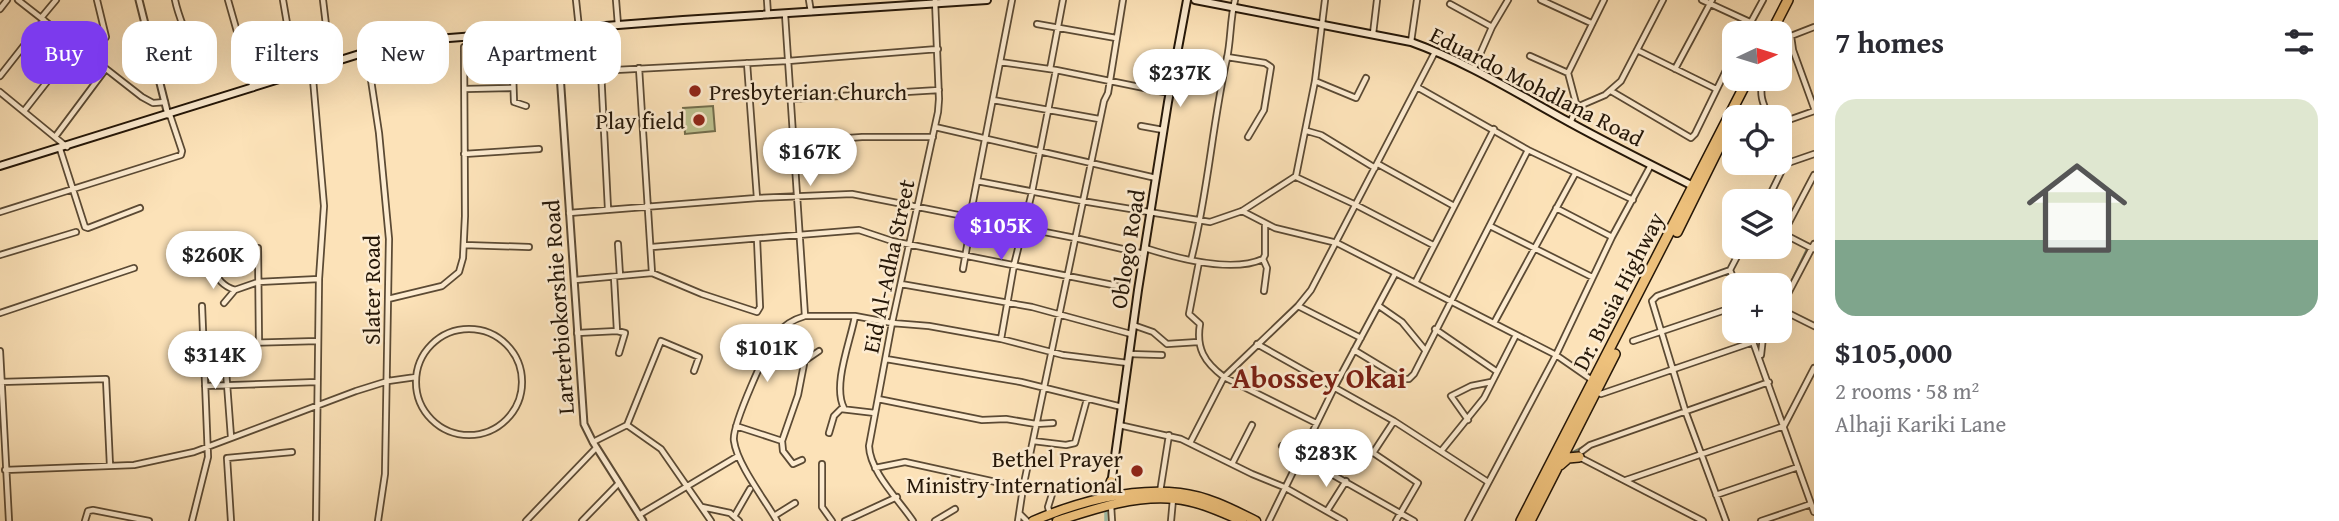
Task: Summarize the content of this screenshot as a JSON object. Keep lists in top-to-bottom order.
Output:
{
  "streets": {
    "highway": ["Dr. Busia Highway"],
    "main road": ["Eduardo Mohdlana Road", "Oblogo Road"],
    "street": ["Eid Al-Adha Street", "Slater Road", "Larterbiokorshie Road"]
  },
  "crossings": [
    ["Eduardo Mohdlana Road", "Dr. Busia Highway"]
  ],
  "districts": ["Abossey Okai"],
  "places": ["Presbyterian Church", "Play field", "Bethel Prayer Ministry International"],
  "north": "right",
  "page": {
    "heading": "7 homes",
    "map_buttons": "+",
    "chip": [
      "Buy",
      "Rent",
      "Filters",
      "New",
      "Apartment"
    ],
    "price": [
      "$237K",
      "$167K",
      "$105K",
      "$260K",
      "$101K",
      "$314K",
      "$283K"
    ],
    "list": [
      {
        "name": "$105,000",
        "note": "2 rooms · 58 m² · Alhaji Kariki Lane"
      }
    ]
  }
}
